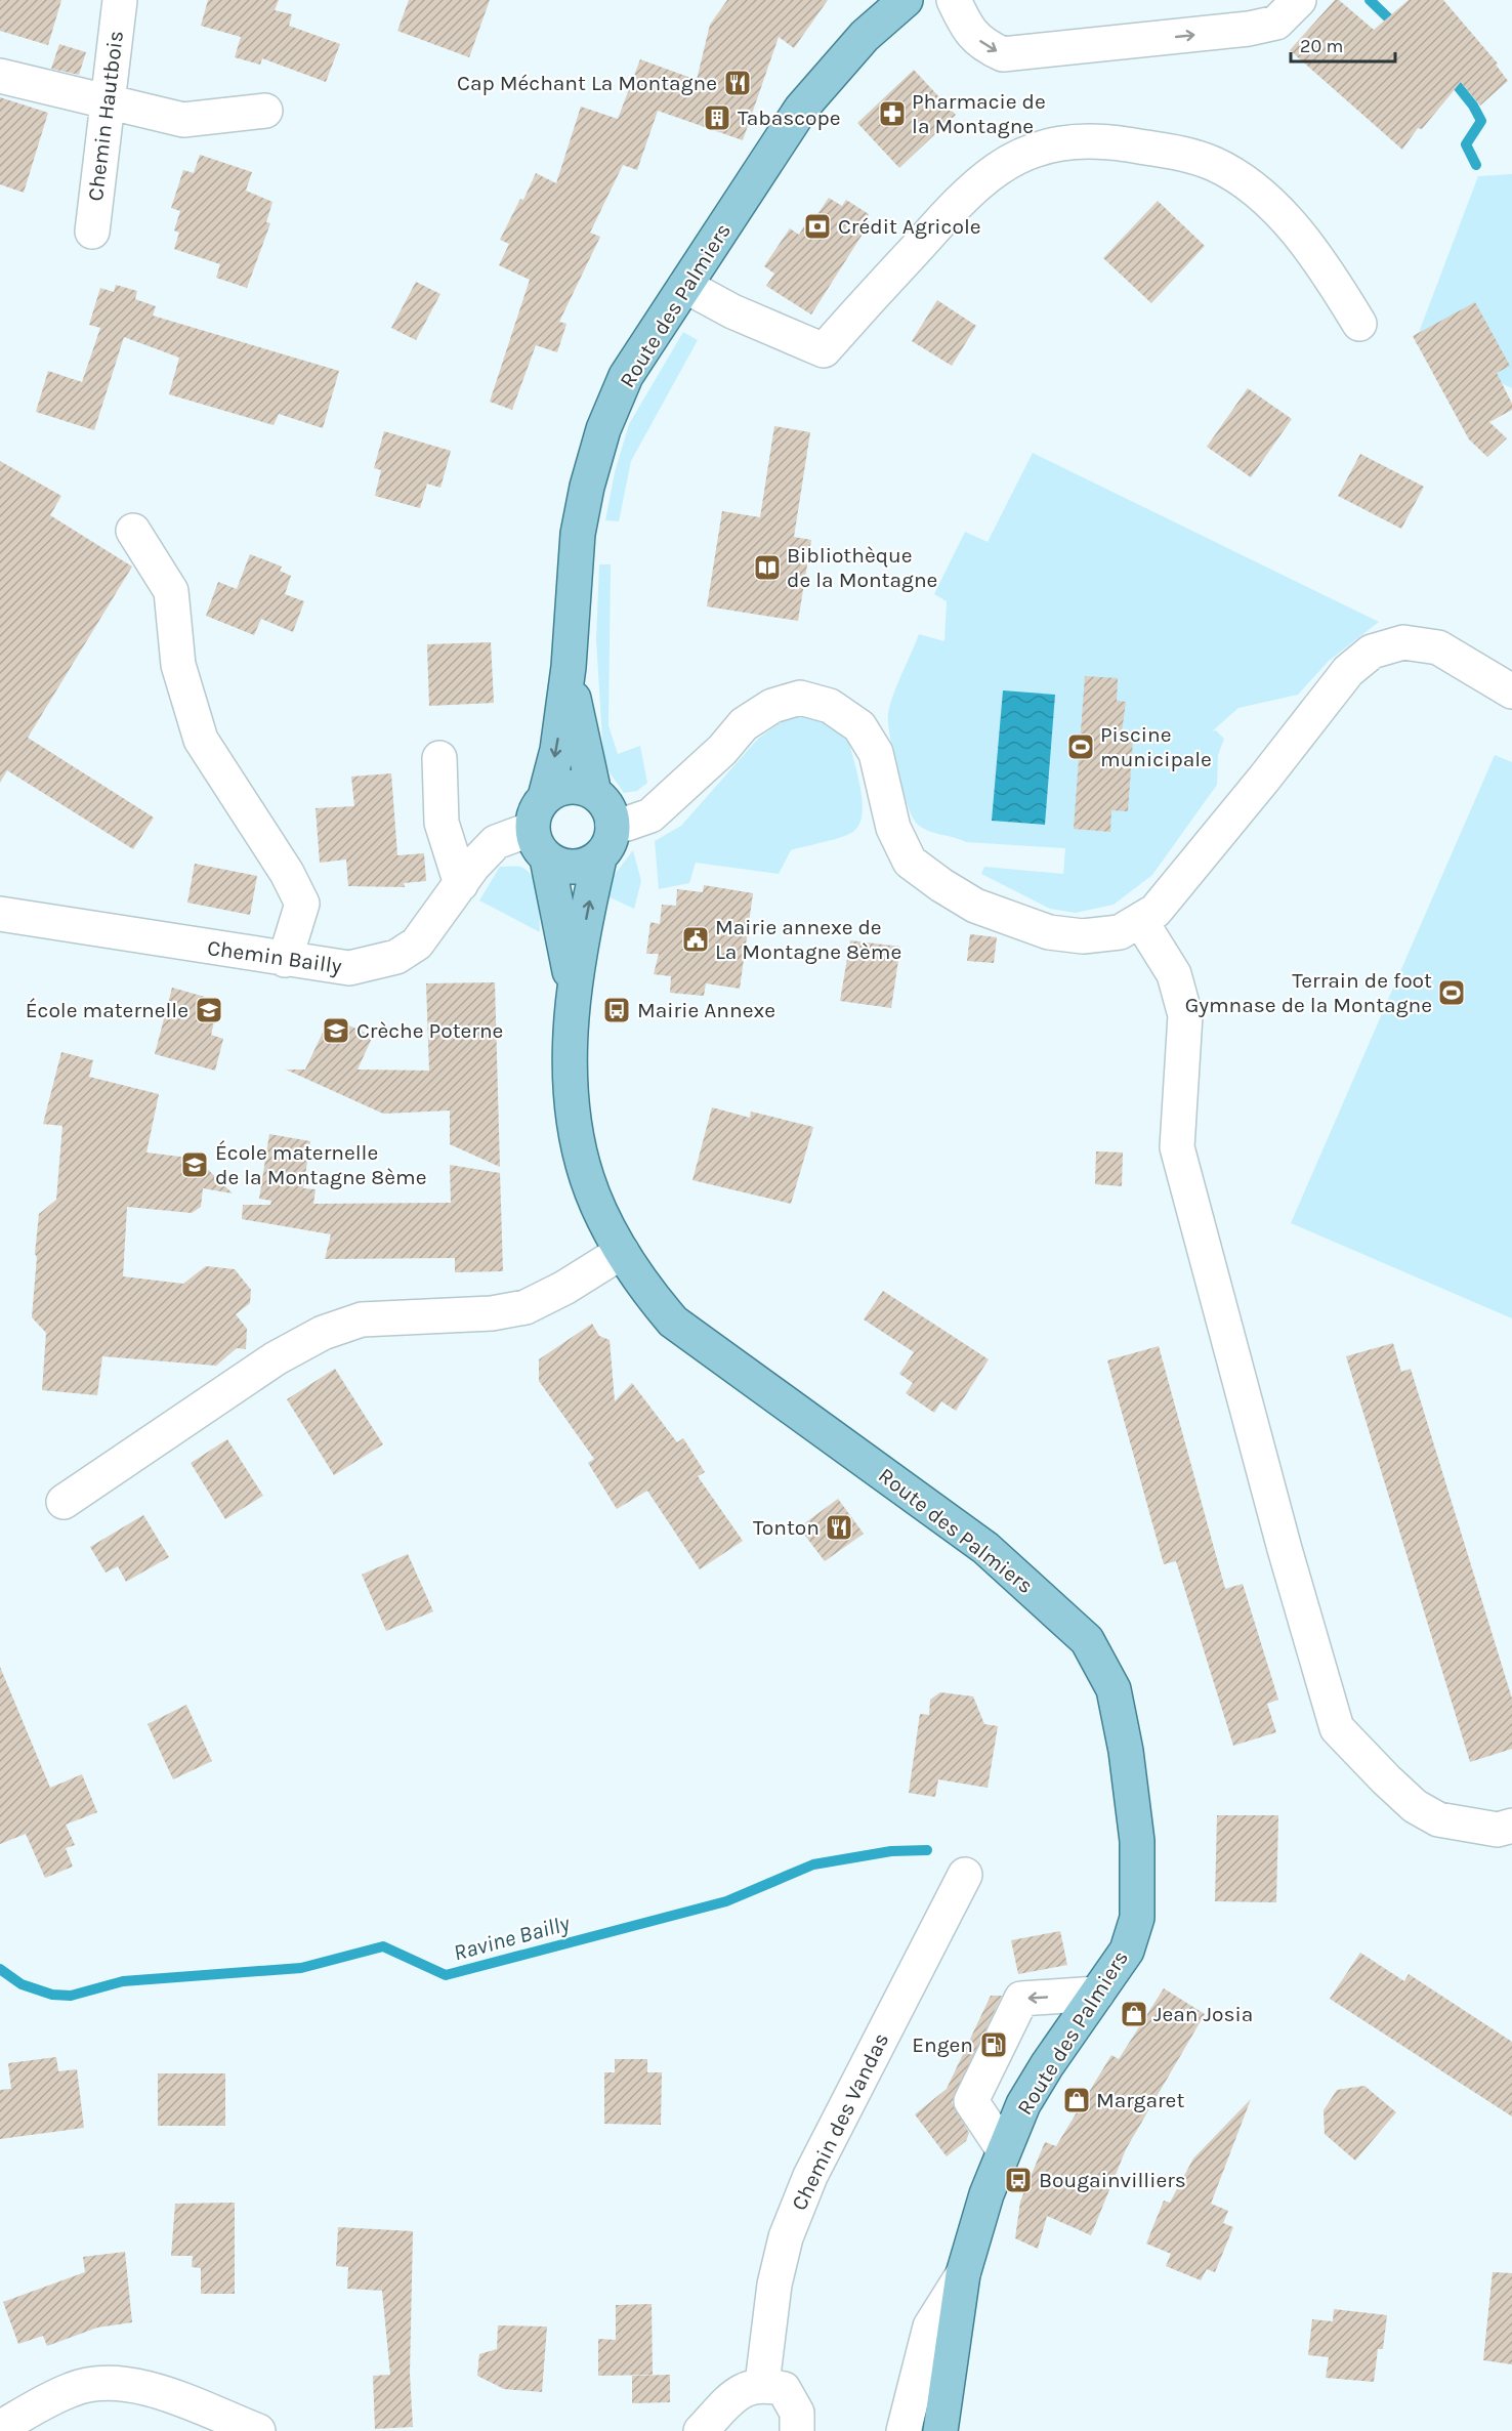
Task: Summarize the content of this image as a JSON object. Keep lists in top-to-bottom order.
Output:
{
  "streets": {
    "main road": ["Route des Palmiers"],
    "street": ["Chemin Hautbois", "Chemin Bailly", "Chemin des Vandas"]
  },
  "crossings": [
    ["Route des Palmiers", "Chemin Bailly"]
  ],
  "water": ["Ravine Bailly"],
  "places": {
    "restaurant": ["Cap Méchant La Montagne", "Tonton"],
    "pharmacy": ["Pharmacie de la Montagne"],
    "building": ["Tabascope"],
    "bank": ["Crédit Agricole"],
    "library": ["Bibliothèque de la Montagne"],
    "sports": ["Piscine municipale", "Terrain de foot Gymnase de la Montagne"],
    "public building": ["Mairie annexe de La Montagne 8ème"],
    "school or university": ["École maternelle", "Crèche Poterne", "École maternelle de la Montagne 8ème"],
    "bus stop": ["Mairie Annexe", "Bougainvilliers"],
    "shop": ["Jean Josia", "Margaret"],
    "fuel station": ["Engen"]
  },
  "scale_bar": "20 m"
}
